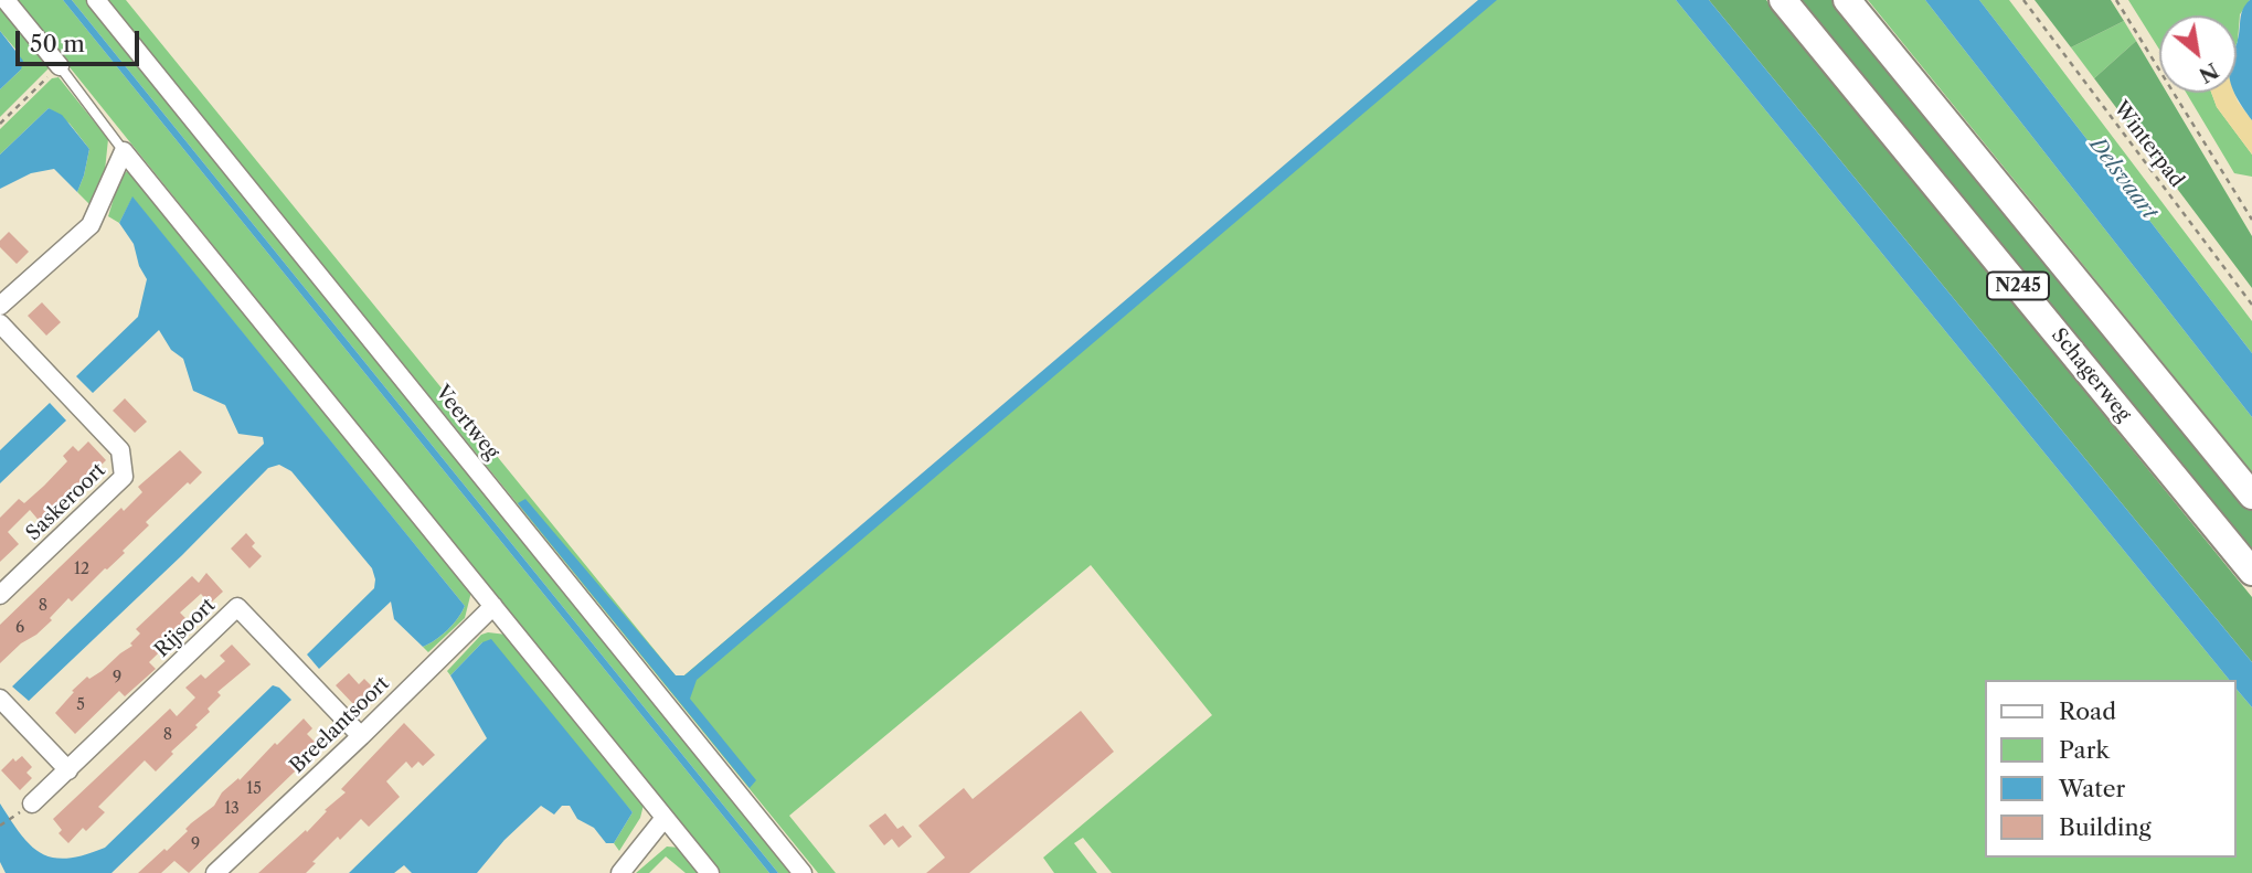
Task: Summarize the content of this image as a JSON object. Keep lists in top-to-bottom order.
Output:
{
  "streets": {
    "main road": ["N245", "Schagerweg"],
    "street": [
      "Veertweg",
      "Saskeroort",
      "Rijsoort",
      "Breelantsoort"
    ],
    "path": ["Winterpad"]
  },
  "crossings": [
    ["Rijsoort", "Breelantsoort"]
  ],
  "water": ["Delsvaart"],
  "house_numbers": [
    "12",
    "8",
    "6",
    "9",
    "5",
    "8",
    "15",
    "13",
    "9"
  ],
  "legend": [
    "Road",
    "Park",
    "Water",
    "Building"
  ],
  "scale_bar": "50 m",
  "north": "bottom right"
}
